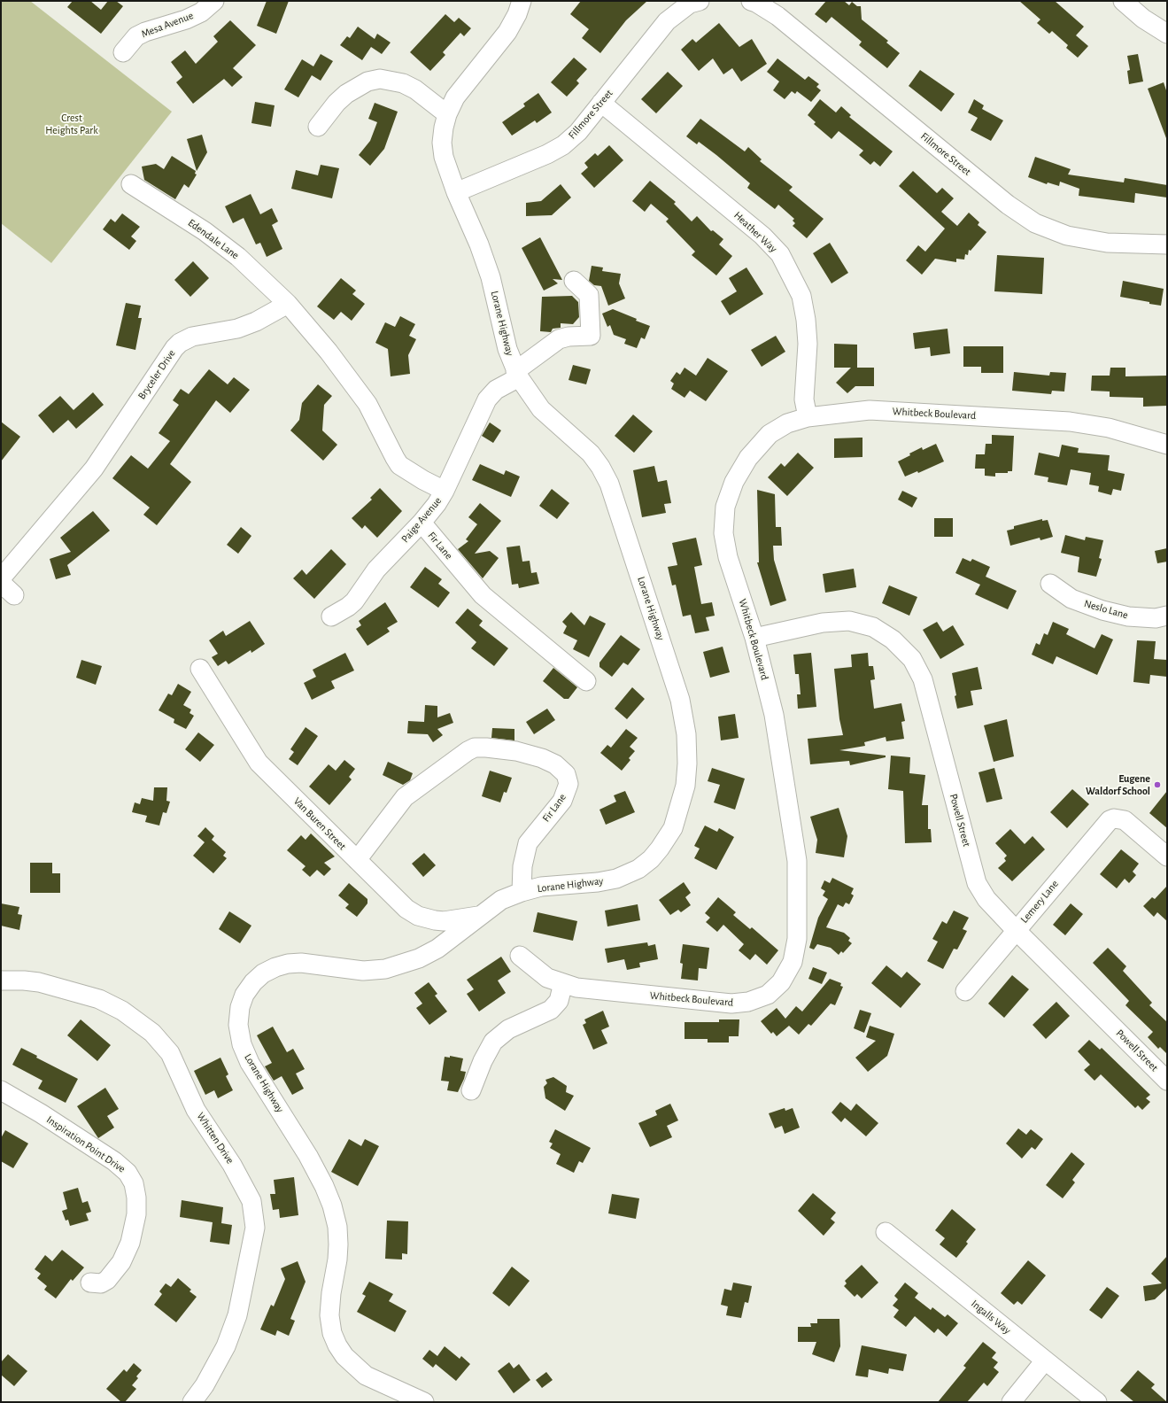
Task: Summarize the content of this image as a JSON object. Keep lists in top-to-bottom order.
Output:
{
  "streets": {
    "street": [
      "Mesa Avenue",
      "Fillmore Street",
      "Heather Way",
      "Edendale Lane",
      "Lorane Highway",
      "Bryceler Drive",
      "Whitbeck Boulevard",
      "Paige Avenue",
      "Fir Lane",
      "Neslo Lane",
      "Powell Street",
      "Van Buren Street",
      "Lemery Lane",
      "Whitten Drive",
      "Inspiration Point Drive",
      "Ingalls Way"
    ]
  },
  "crossings": [
    ["Fillmore Street", "Heather Way"],
    ["Fillmore Street", "Lorane Highway"],
    ["Heather Way", "Whitbeck Boulevard"],
    ["Edendale Lane", "Bryceler Drive"],
    ["Lorane Highway", "Paige Avenue"],
    ["Lorane Highway", "Fir Lane"],
    ["Lorane Highway", "Van Buren Street"],
    ["Whitbeck Boulevard", "Powell Street"],
    ["Paige Avenue", "Fir Lane"],
    ["Fir Lane", "Van Buren Street"],
    ["Powell Street", "Lemery Lane"]
  ],
  "parks": ["Crest Heights Park"],
  "places": ["Eugene Waldorf School"]
}
